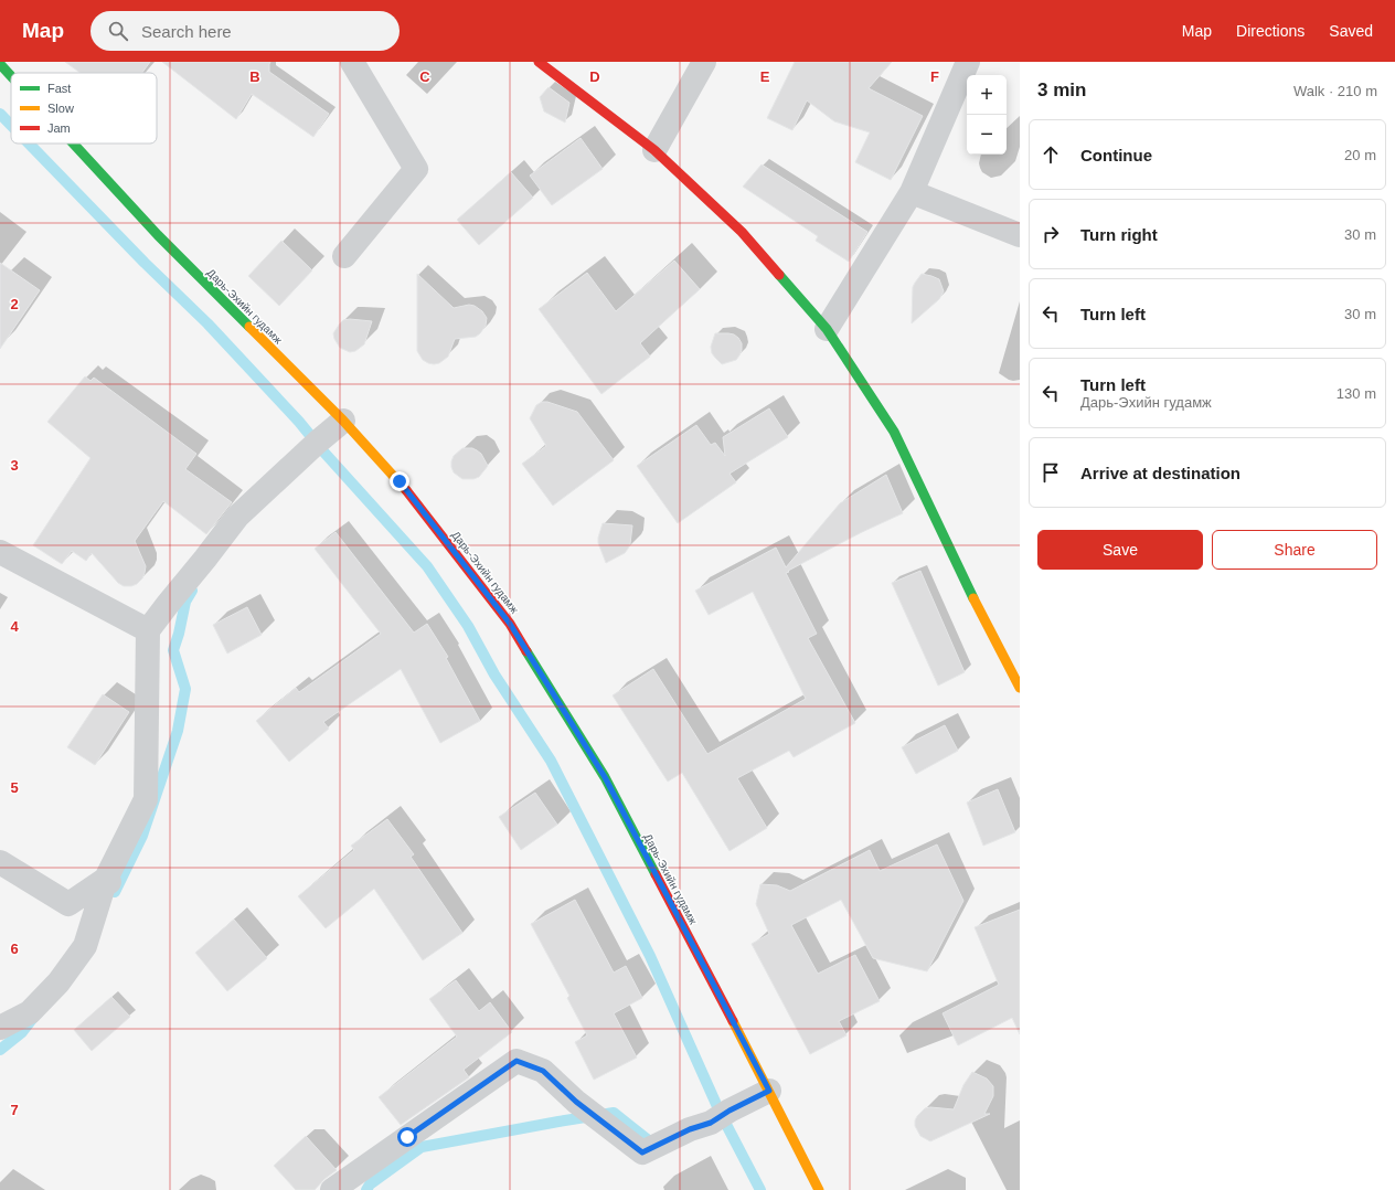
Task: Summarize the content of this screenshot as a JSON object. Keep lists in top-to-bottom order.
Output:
{
  "streets": {
    "main road": ["Дарь-Эхийн гудамж"]
  },
  "legend": ["Fast", "Slow", "Jam"],
  "page": {
    "header": "Map",
    "search": "Search here",
    "nav": ["Map", "Directions", "Saved"],
    "heading": ["3 min", "Walk · 210 m"],
    "map_buttons": ["+", "−"],
    "list": [
      ["Continue", "20 m"],
      ["Turn right", "30 m"],
      ["Turn left", "30 m"],
      ["Turn left", "Дарь-Эхийн гудамж", "130 m"],
      "Arrive at destination"
    ],
    "buttons": ["Save", "Share"]
  },
  "grid": {
    "columns": [
      "B",
      "C",
      "D",
      "E",
      "F"
    ],
    "rows": [
      "2",
      "3",
      "4",
      "5",
      "6",
      "7"
    ]
  }
}
